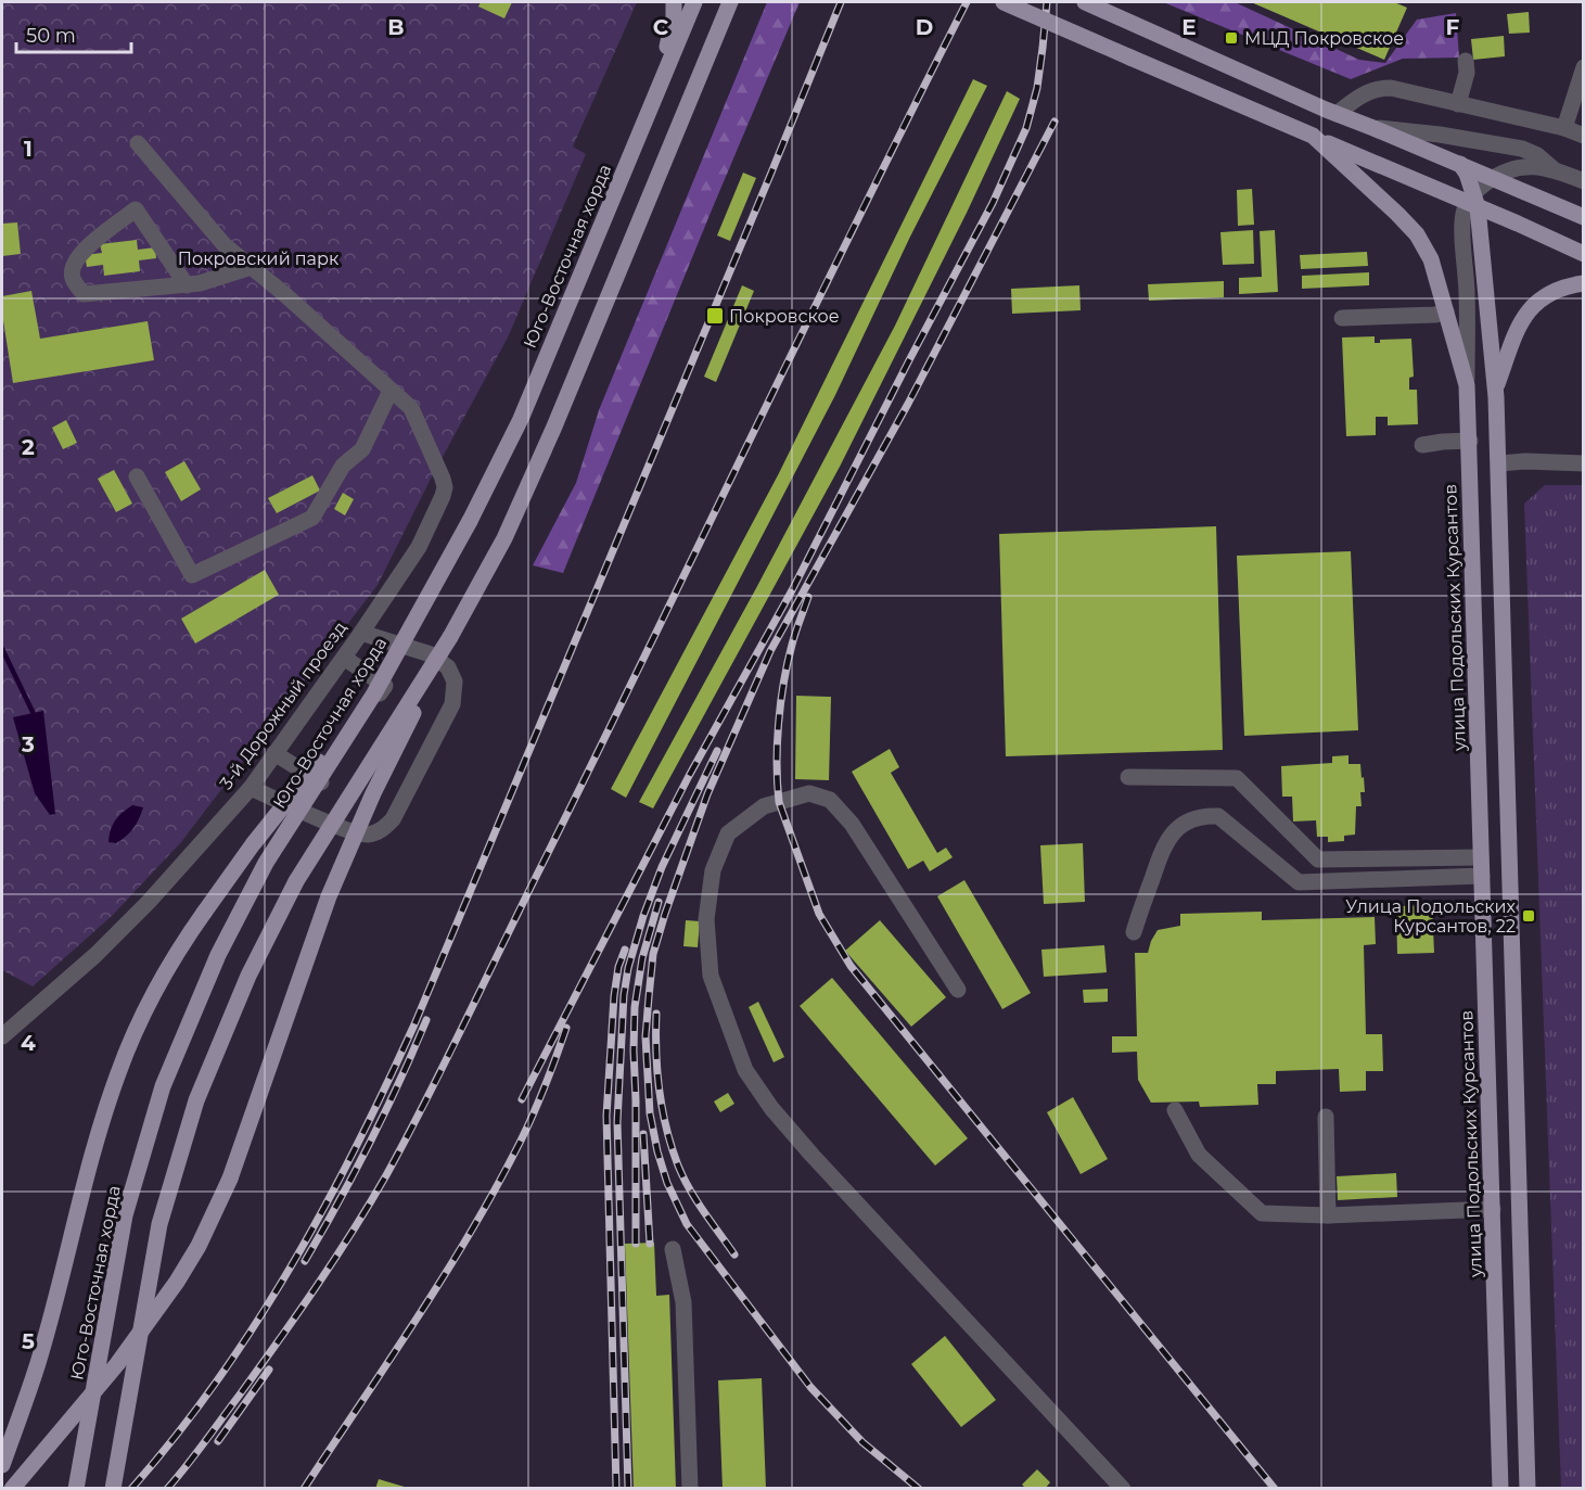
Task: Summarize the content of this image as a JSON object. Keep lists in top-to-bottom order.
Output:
{
  "streets": {
    "main road": ["Юго-Восточная хорда", "улица Подольских Курсантов"],
    "street": ["3-й Дорожный проезд"]
  },
  "parks": ["Покровский парк"],
  "places": {
    "transit": ["МЦД Покровское", "Покровское", "Улица Подольских Курсантов, 22"]
  },
  "scale_bar": "50 m",
  "grid": {
    "columns": [
      "B",
      "C",
      "D",
      "E",
      "F"
    ],
    "rows": [
      "1",
      "2",
      "3",
      "4",
      "5"
    ]
  }
}
